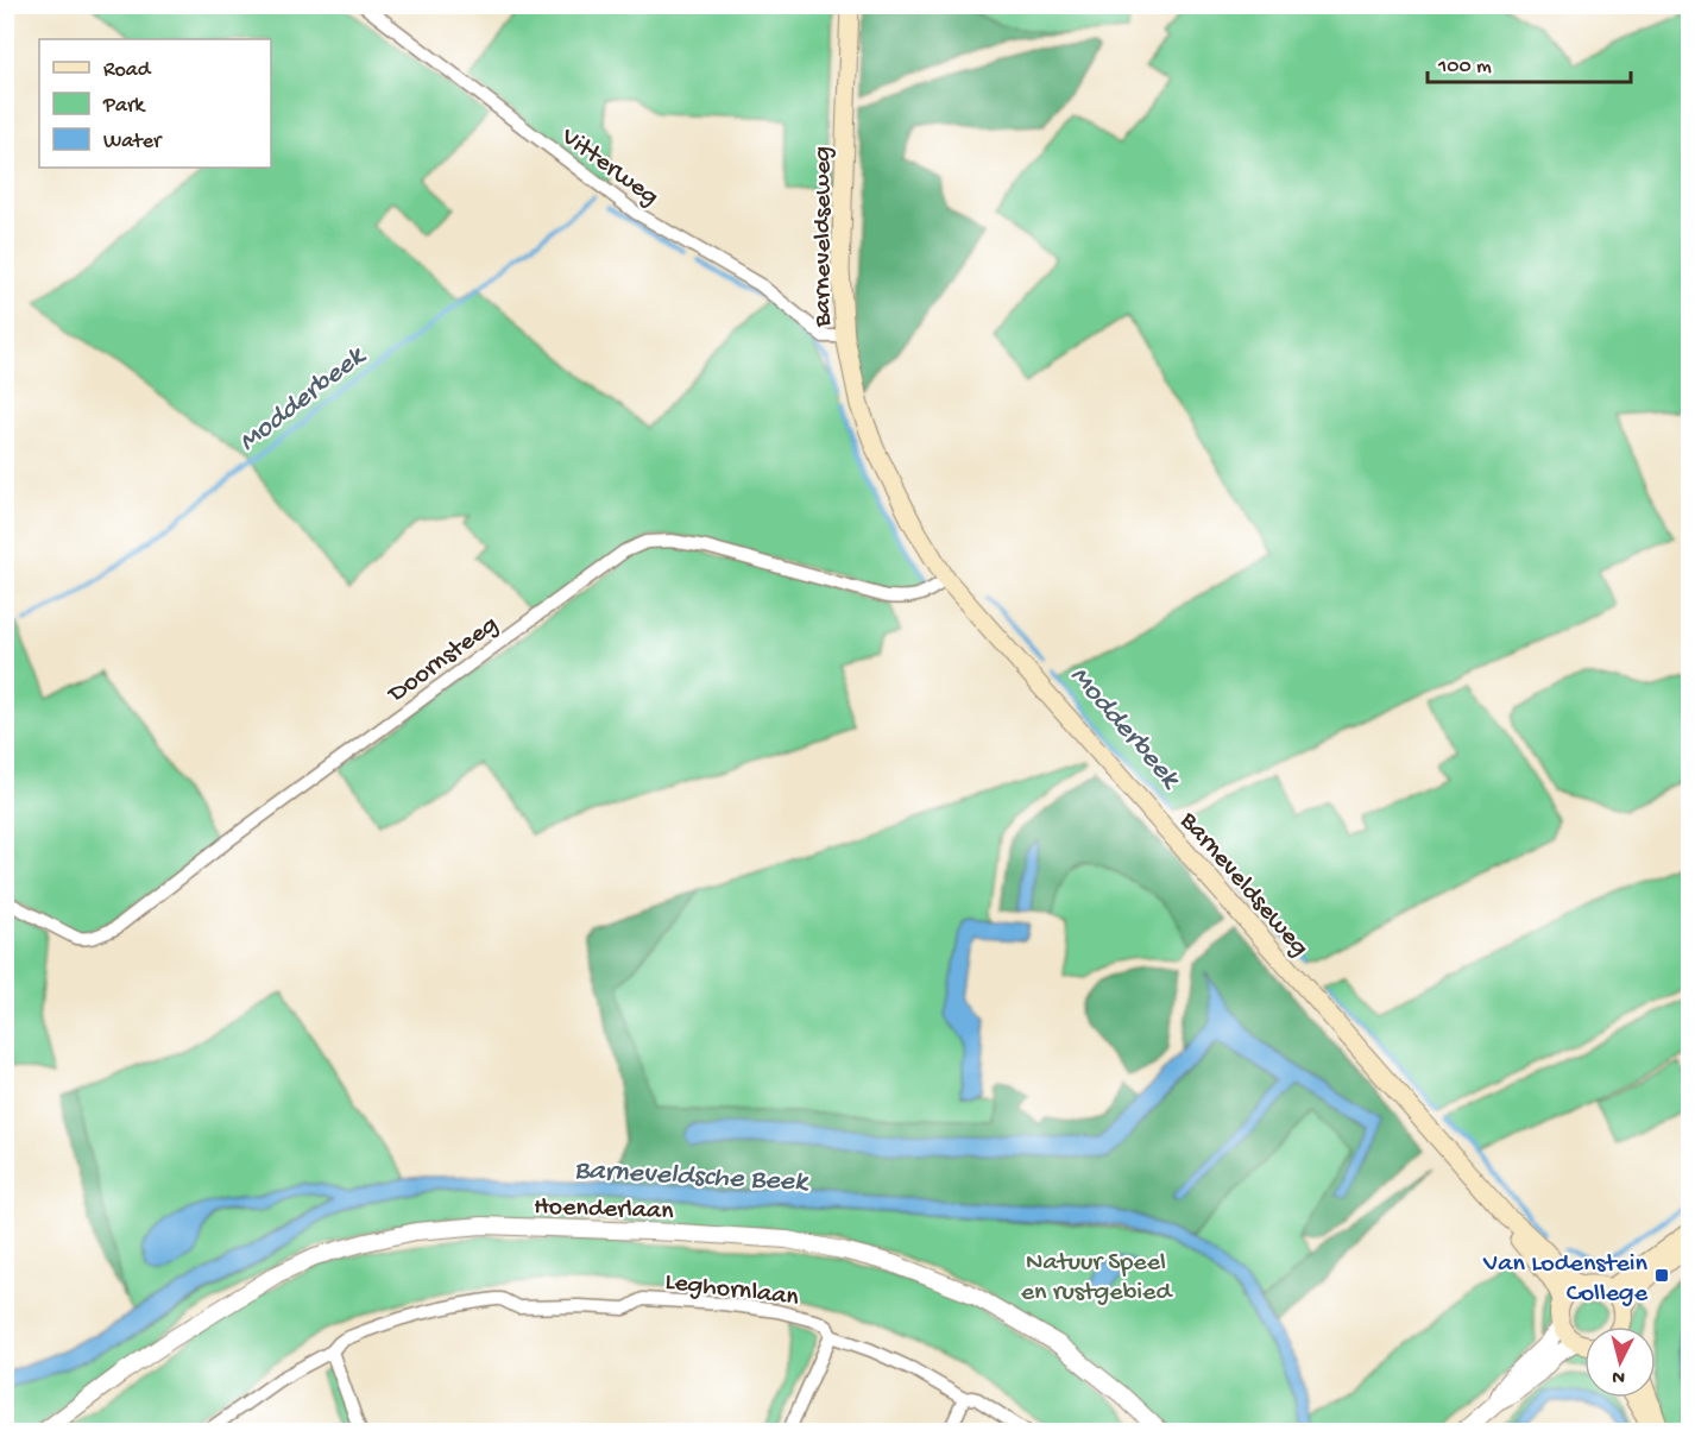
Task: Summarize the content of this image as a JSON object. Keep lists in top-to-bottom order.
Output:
{
  "streets": {
    "main road": ["Barneveldseweg"],
    "street": [
      "Vitterweg",
      "Doornsteeg",
      "Hoenderlaan",
      "Leghornlaan"
    ]
  },
  "crossings": [
    ["Vitterweg", "Barneveldseweg"],
    ["Barneveldseweg", "Doornsteeg"]
  ],
  "water": ["Modderbeek", "Barneveldsche Beek"],
  "parks": ["Natuur Speel en rustgebied"],
  "places": {
    "transit": ["Van Lodenstein College"]
  },
  "legend": ["Road", "Park", "Water"],
  "scale_bar": "100 m",
  "north": "bottom"
}
